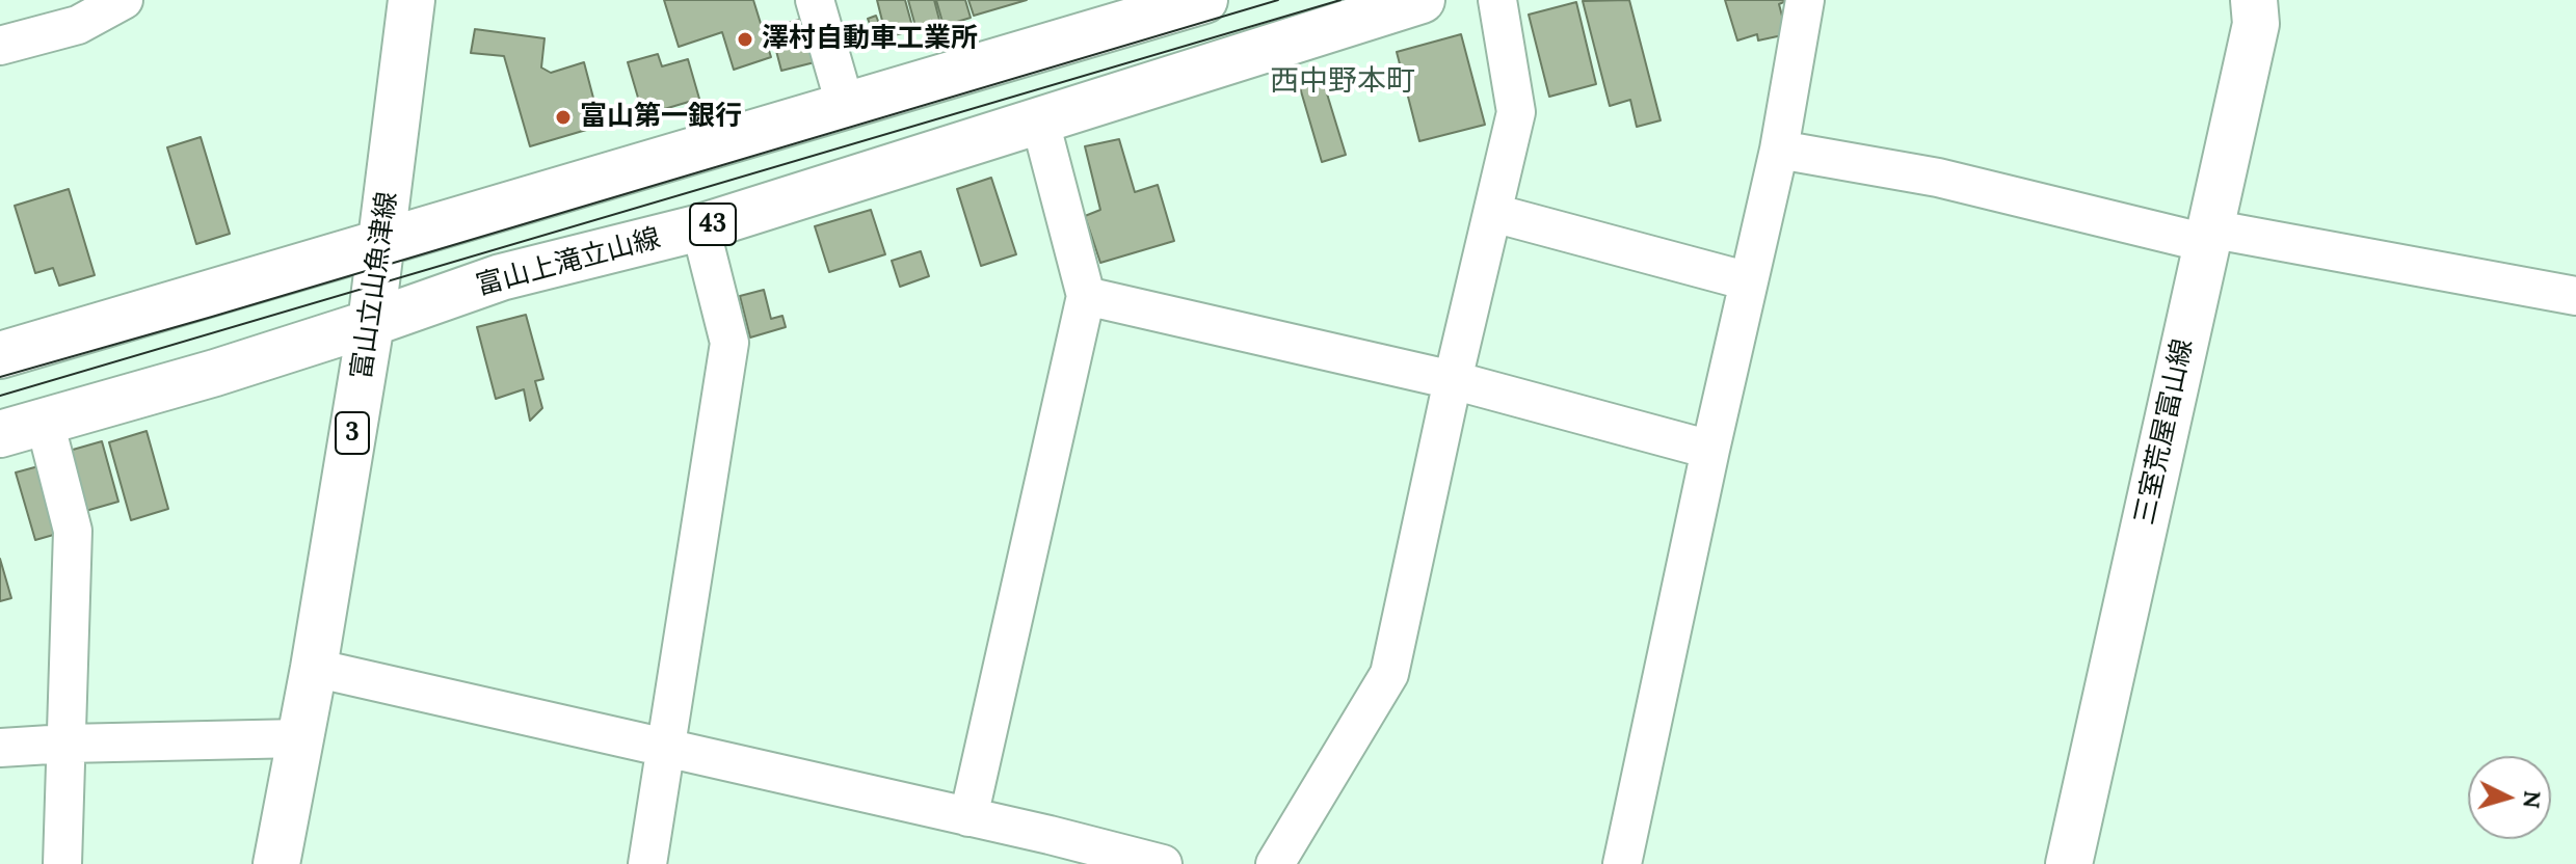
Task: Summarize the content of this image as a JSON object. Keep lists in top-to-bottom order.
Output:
{
  "streets": {
    "main road": [
      "43",
      "富山上滝立山線",
      "富山立山魚津線",
      "三室荒屋富山線",
      "3"
    ]
  },
  "crossings": [
    ["富山上滝立山線", "富山立山魚津線"]
  ],
  "districts": ["西中野本町"],
  "places": ["澤村自動車工業所", "富山第一銀行"],
  "north": "right"
}
